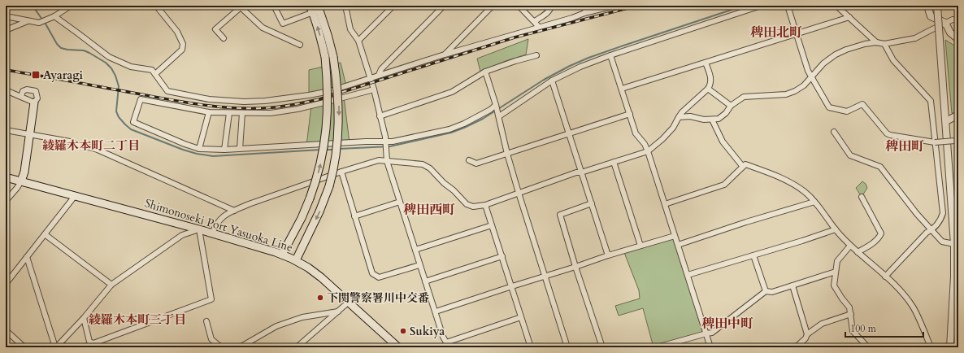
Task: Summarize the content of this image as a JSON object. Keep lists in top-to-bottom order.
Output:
{
  "streets": {
    "main road": ["Shimonoseki Port Yasuoka Line"]
  },
  "districts": [
    "稗田北町",
    "綾羅木本町二丁目",
    "稗田町",
    "稗田西町",
    "綾羅木本町三丁目",
    "稗田中町"
  ],
  "places": {
    "transit": ["Ayaragi"],
    "other": ["下関警察署川中交番", "Sukiya"]
  },
  "scale_bar": "100 m"
}
